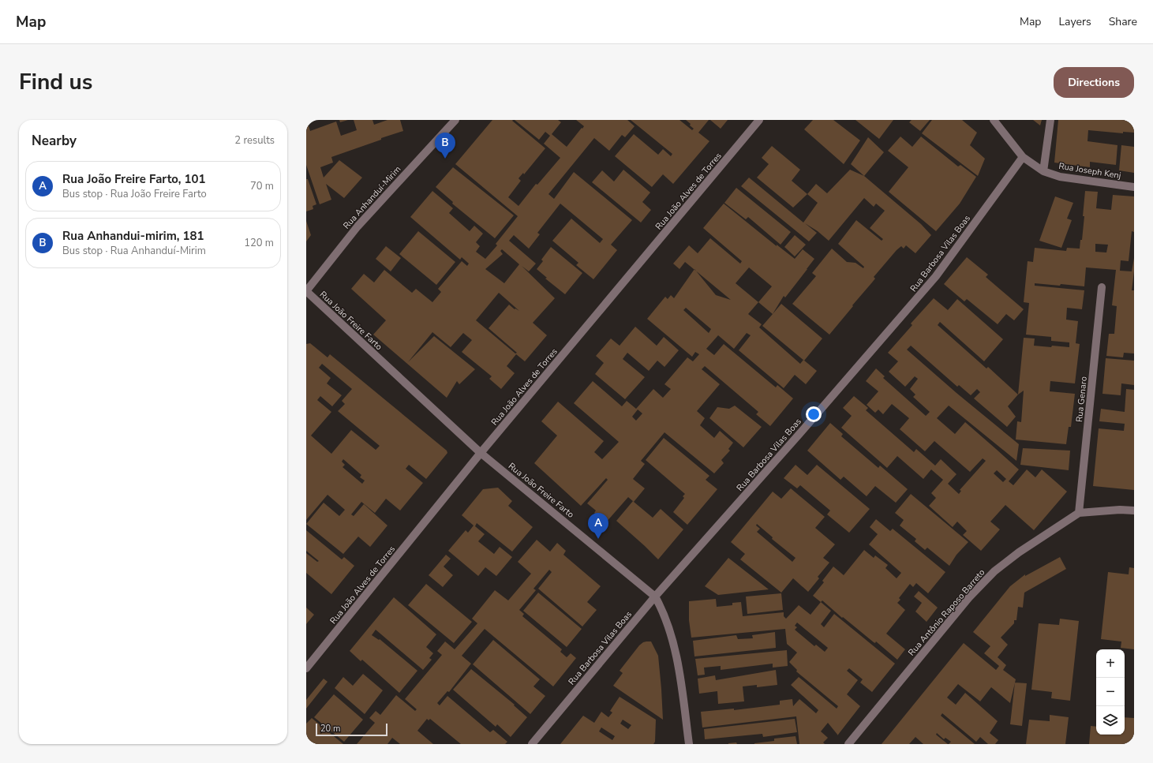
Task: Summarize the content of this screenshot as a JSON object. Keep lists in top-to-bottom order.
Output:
{
  "streets": {
    "street": [
      "Rua Joseph Kenj",
      "Rua João Alves de Torres",
      "Rua Anhanduí-Mirim",
      "Rua Barbosa Vilas Boas",
      "Rua João Freire Farto",
      "Rua Genaro",
      "Rua Antônio Raposo Barreto"
    ]
  },
  "crossings": [
    ["Rua Joseph Kenj", "Rua Barbosa Vilas Boas"],
    ["Rua João Alves de Torres", "Rua João Freire Farto"],
    ["Rua Anhanduí-Mirim", "Rua João Freire Farto"],
    ["Rua Barbosa Vilas Boas", "Rua João Freire Farto"],
    ["Rua Genaro", "Rua Antônio Raposo Barreto"]
  ],
  "scale_bar": "20 m",
  "page": {
    "header": "Map",
    "nav": ["Map", "Layers", "Share"],
    "title": "Find us",
    "buttons": "Directions",
    "heading": ["Nearby", "2 results"],
    "pins": ["B", "A"],
    "list": [
      {
        "mark": "A",
        "name": "Rua João Freire Farto, 101",
        "note": "Bus stop · Rua João Freire Farto",
        "value": "70 m"
      },
      {
        "mark": "B",
        "name": "Rua Anhandui-mirim, 181",
        "note": "Bus stop · Rua Anhanduí-Mirim",
        "value": "120 m"
      }
    ],
    "map_buttons": ["+", "−"],
    "scale": "20 m"
  }
}
